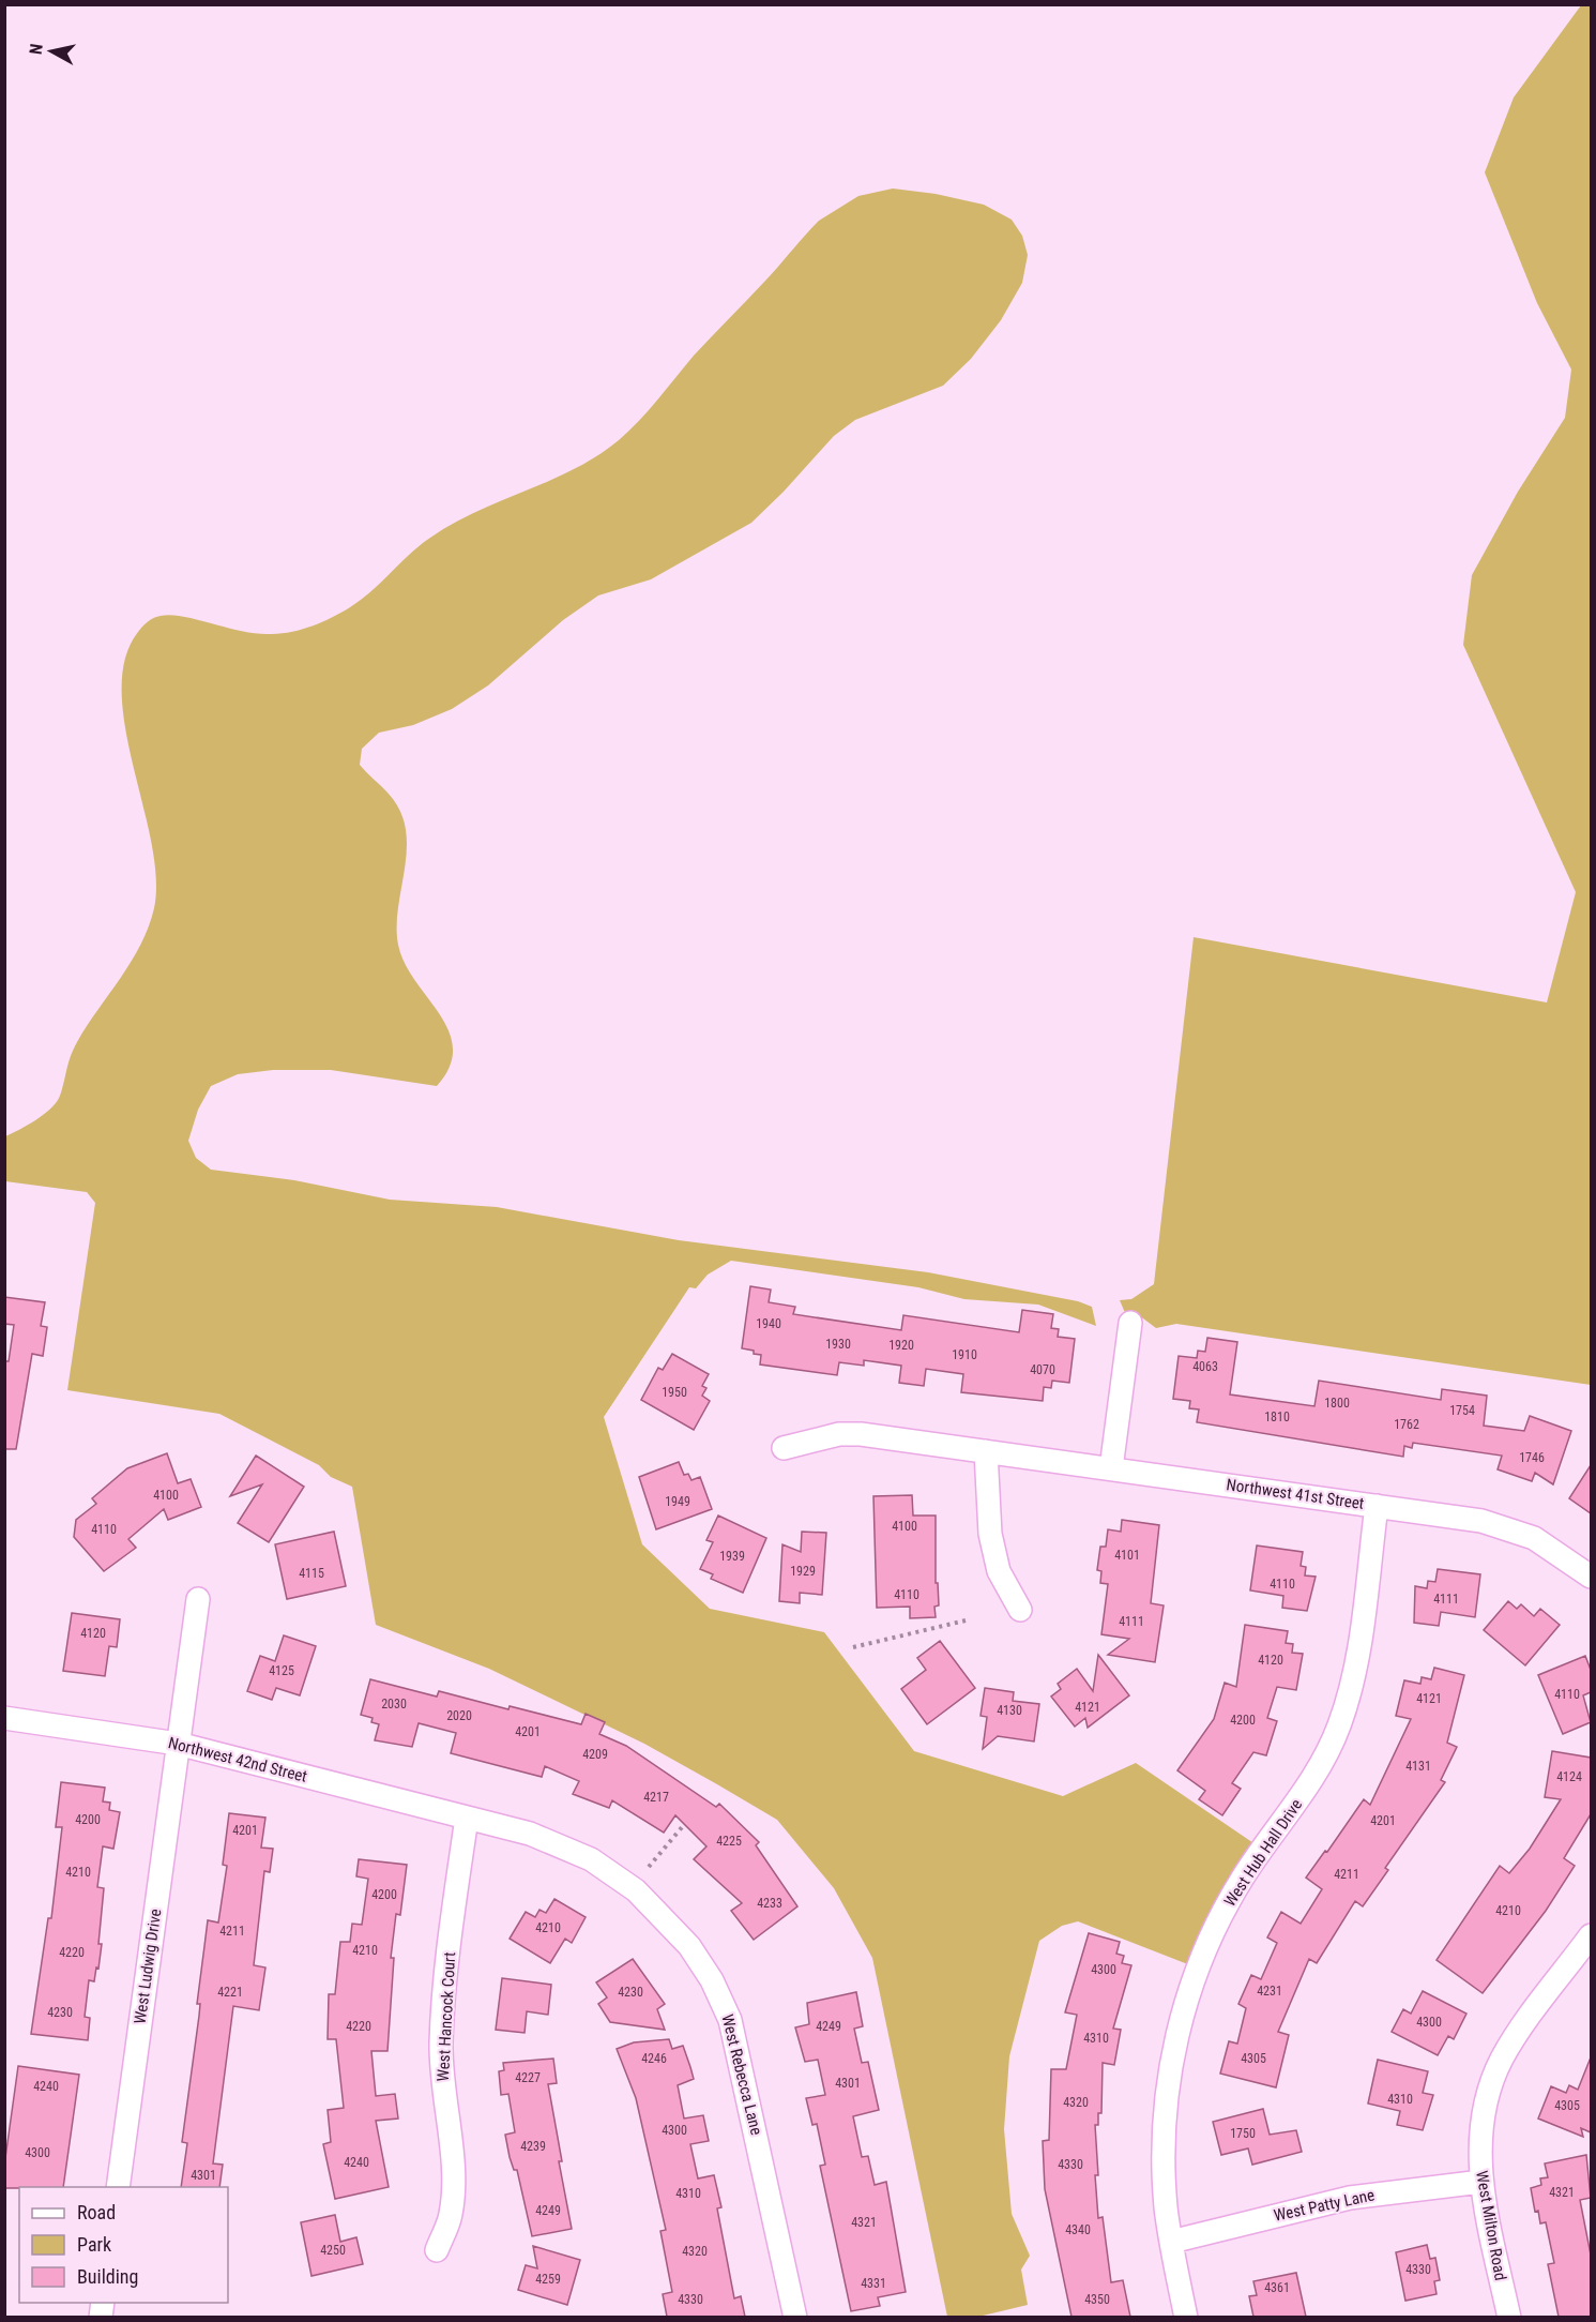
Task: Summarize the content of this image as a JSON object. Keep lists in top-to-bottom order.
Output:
{
  "streets": {
    "street": [
      "Northwest 41st Street",
      "Northwest 42nd Street",
      "West Hub Hall Drive",
      "West Ludwig Drive",
      "West Hancock Court",
      "West Rebecca Lane",
      "West Patty Lane",
      "West Milton Road"
    ]
  },
  "crossings": [
    ["Northwest 41st Street", "West Hub Hall Drive"],
    ["Northwest 42nd Street", "West Ludwig Drive"],
    ["Northwest 42nd Street", "West Hancock Court"],
    ["Northwest 42nd Street", "West Rebecca Lane"],
    ["West Hub Hall Drive", "West Patty Lane"],
    ["West Hancock Court", "West Rebecca Lane"],
    ["West Patty Lane", "West Milton Road"]
  ],
  "house_numbers": [
    "1940",
    "1930",
    "1920",
    "1910",
    "4063",
    "4070",
    "1950",
    "1800",
    "1754",
    "1810",
    "1762",
    "1746",
    "4100",
    "1949",
    "4100",
    "4110",
    "4101",
    "1939",
    "1929",
    "4115",
    "4110",
    "4110",
    "4111",
    "4111",
    "4120",
    "4120",
    "4125",
    "4110",
    "4121",
    "2030",
    "4121",
    "4130",
    "2020",
    "4200",
    "4201",
    "4209",
    "4131",
    "4124",
    "4217",
    "4200",
    "4201",
    "4201",
    "4225",
    "4210",
    "4211",
    "4200",
    "4233",
    "4210",
    "4210",
    "4211",
    "4210",
    "4220",
    "4300",
    "4231",
    "4221",
    "4230",
    "4230",
    "4300",
    "4220",
    "4249",
    "4310",
    "4246",
    "4305",
    "4227",
    "4301",
    "4240",
    "4310",
    "4320",
    "4305",
    "4300",
    "1750",
    "4239",
    "4300",
    "4240",
    "4330",
    "4301",
    "4321",
    "4310",
    "4249",
    "4321",
    "4340",
    "4250",
    "4320",
    "4330",
    "4259",
    "4331",
    "4361",
    "4330",
    "4350"
  ],
  "legend": ["Road", "Park", "Building"],
  "north": "left"
}
